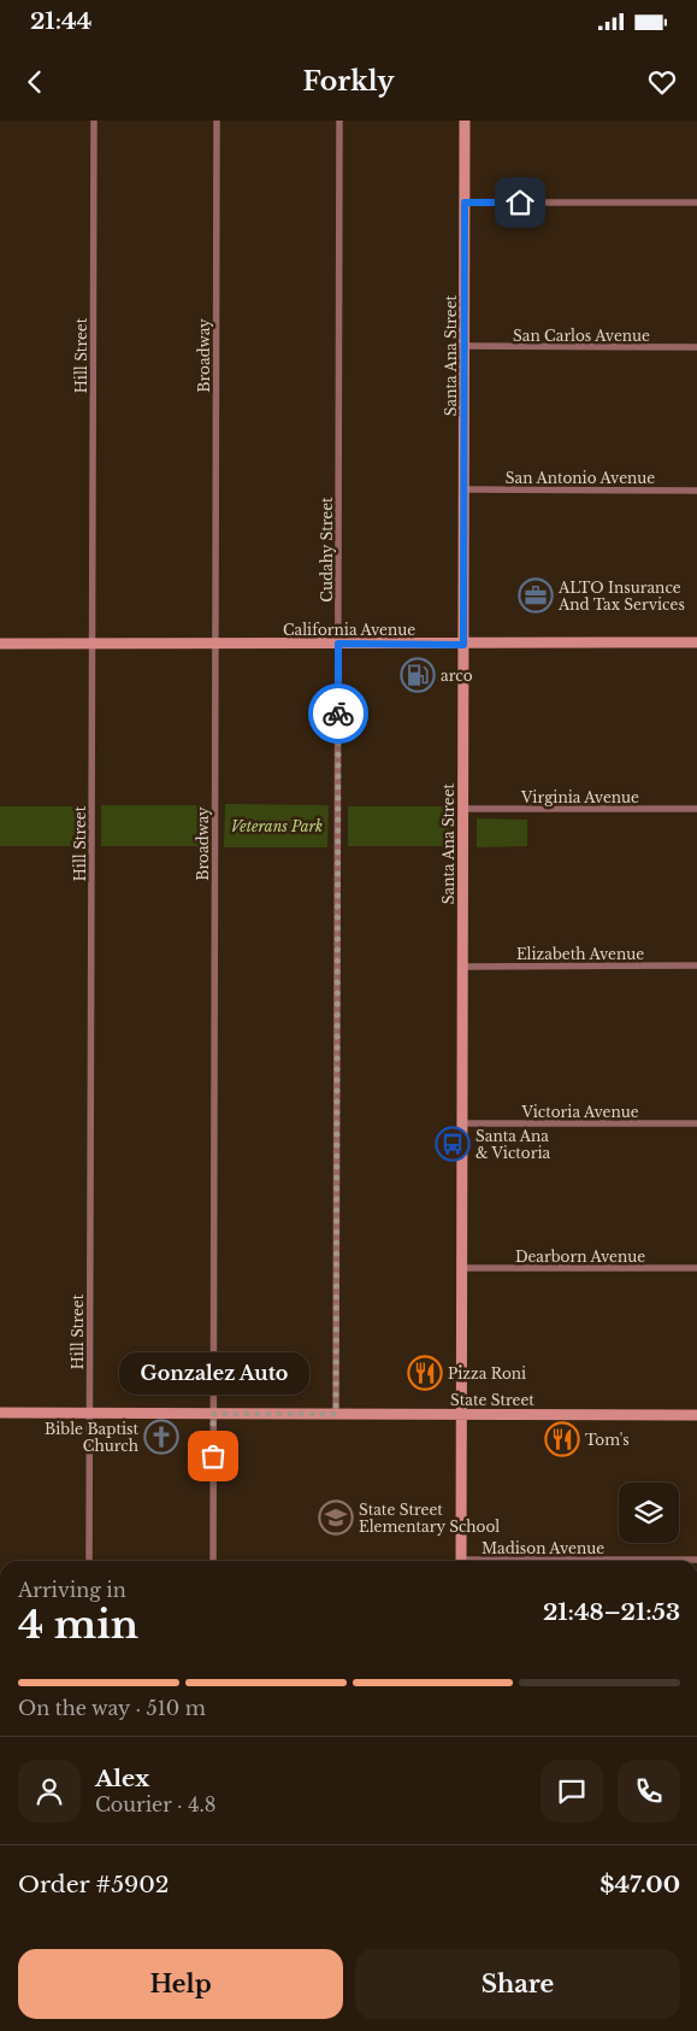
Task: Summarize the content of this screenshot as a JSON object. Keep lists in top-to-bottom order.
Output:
{
  "streets": {
    "street": [
      "San Carlos Avenue",
      "Hill Street",
      "Broadway",
      "Santa Ana Street",
      "San Antonio Avenue",
      "Cudahy Street",
      "California Avenue",
      "Virginia Avenue",
      "Elizabeth Avenue",
      "Victoria Avenue",
      "Dearborn Avenue",
      "State Street",
      "Madison Avenue"
    ]
  },
  "crossings": [
    ["San Carlos Avenue", "Santa Ana Street"],
    ["Hill Street", "California Avenue"],
    ["Hill Street", "State Street"],
    ["Broadway", "California Avenue"],
    ["Broadway", "State Street"],
    ["Santa Ana Street", "San Antonio Avenue"],
    ["Santa Ana Street", "California Avenue"],
    ["Santa Ana Street", "Virginia Avenue"],
    ["Santa Ana Street", "Elizabeth Avenue"],
    ["Santa Ana Street", "Victoria Avenue"],
    ["Santa Ana Street", "Dearborn Avenue"],
    ["Santa Ana Street", "State Street"],
    ["Cudahy Street", "California Avenue"],
    ["Cudahy Street", "State Street"]
  ],
  "parks": ["Veterans Park"],
  "places": {
    "office": ["ALTO Insurance And Tax Services"],
    "fuel station": ["arco"],
    "bus stop": ["Santa Ana & Victoria"],
    "restaurant": ["Pizza Roni", "Tom's"],
    "church": ["Bible Baptist Church"],
    "other": ["Gonzalez Auto"],
    "school or university": ["State Street Elementary School"]
  },
  "page": {
    "status": "21:44",
    "header": "Forkly",
    "bubble": "Gonzalez Auto",
    "heading": ["4 min", "Arriving in", "21:48–21:53"],
    "panel": [
      "Alex",
      "Courier · 4.8",
      "Order #5902",
      "$47.00"
    ],
    "bar": "On the way · 510 m",
    "buttons": ["Help", "Share"]
  }
}
